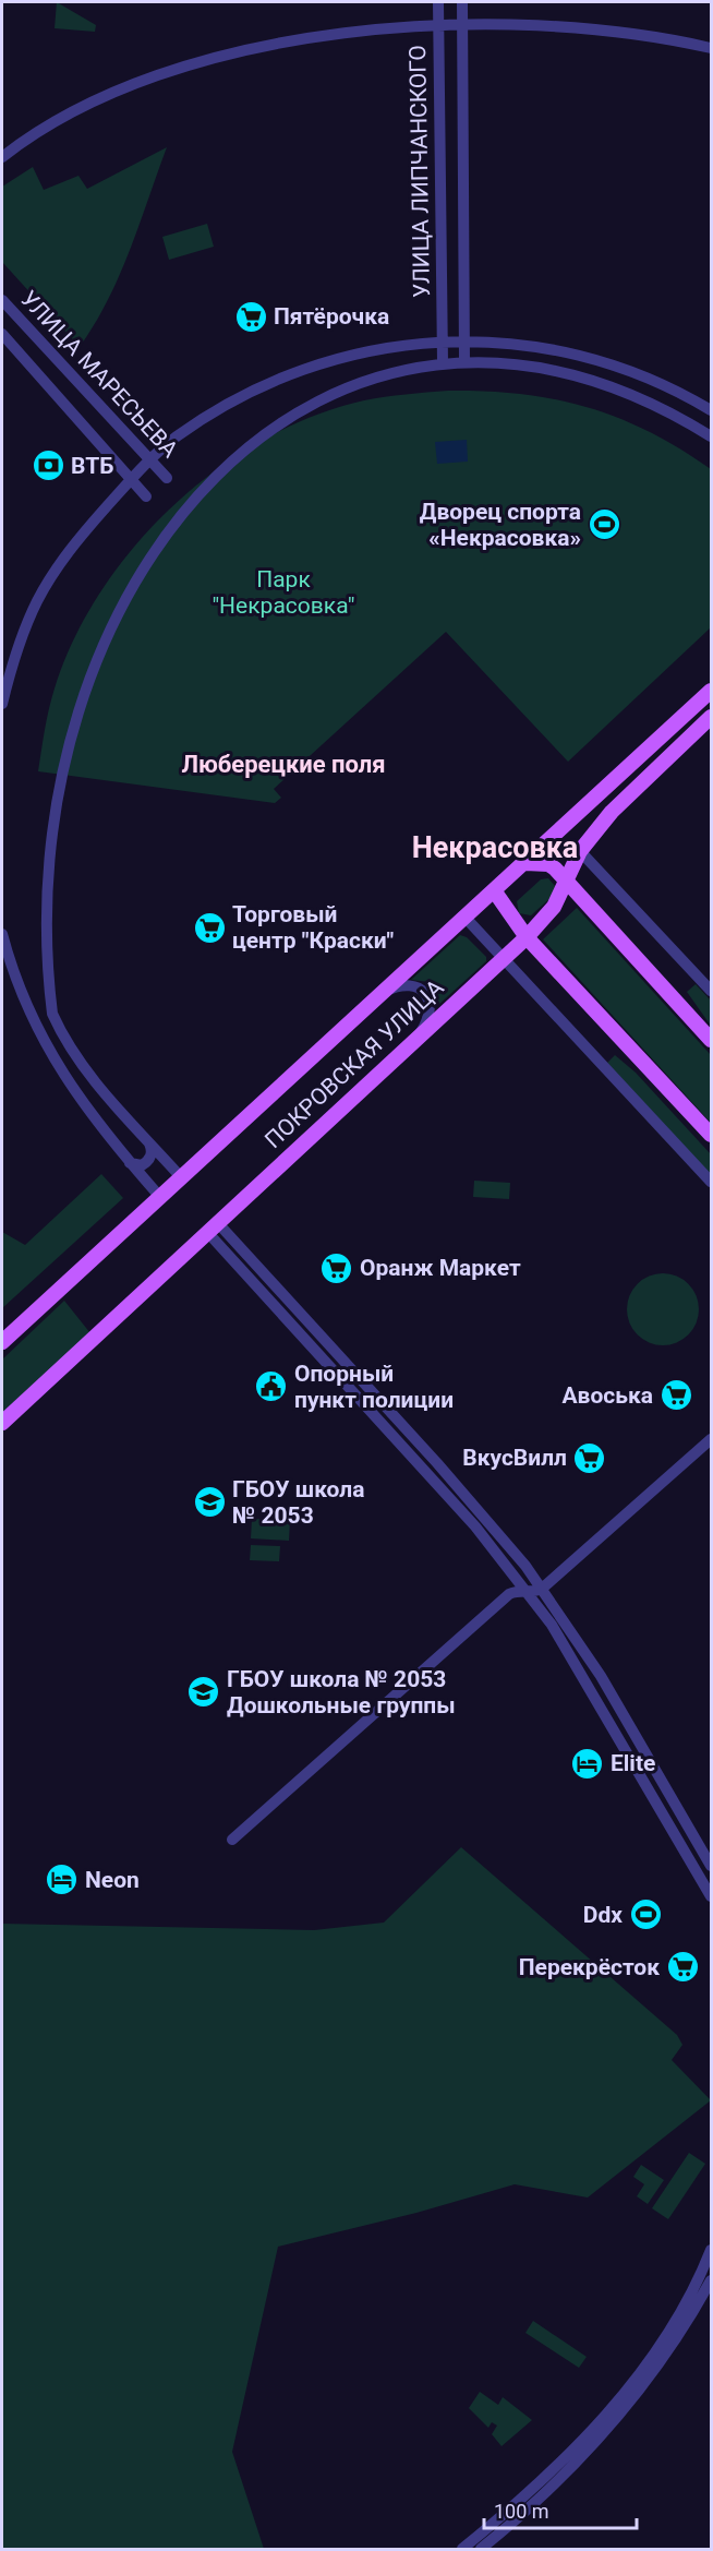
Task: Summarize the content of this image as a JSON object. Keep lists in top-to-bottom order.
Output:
{
  "streets": {
    "main road": ["ПОКРОВСКАЯ УЛИЦА"],
    "street": ["УЛИЦА ЛИПЧАНСКОГО", "УЛИЦА МАРЕСЬЕВА"]
  },
  "districts": ["Люберецкие поля", "Некрасовка"],
  "parks": ["Парк \"Некрасовка\""],
  "places": {
    "supermarket": [
      "Пятёрочка",
      "Торговый центр \"Краски\"",
      "Оранж Маркет",
      "Авоська",
      "ВкусВилл",
      "Перекрёсток"
    ],
    "bank": ["ВТБ"],
    "sports": ["Дворец спорта «Некрасовка»", "Ddx"],
    "public building": ["Опорный пункт полиции"],
    "school or university": ["ГБОУ школа № 2053", "ГБОУ школа № 2053 Дошкольные группы"],
    "hotel": ["Elite", "Neon"]
  },
  "scale_bar": "100 m"
}
